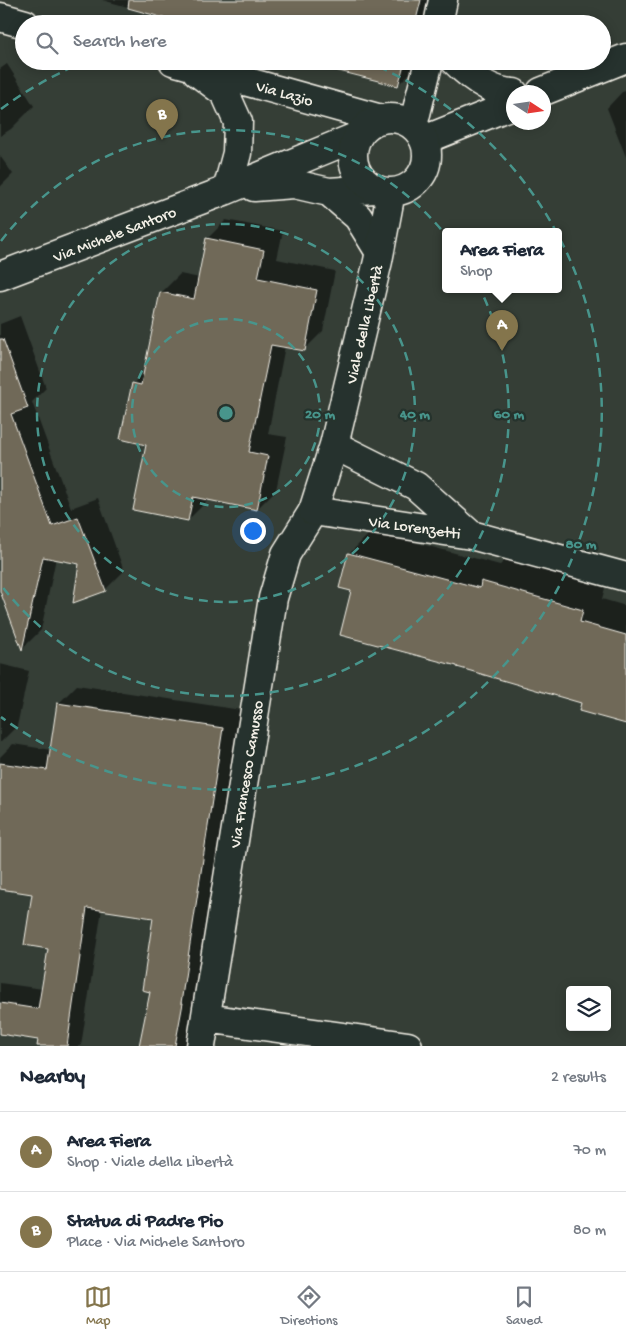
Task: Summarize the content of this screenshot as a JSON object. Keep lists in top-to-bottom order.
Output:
{
  "streets": {
    "street": [
      "Via Lazio",
      "Via Michele Santoro",
      "Viale della Libertà",
      "Via Lorenzetti",
      "Via Francesco Camusso"
    ]
  },
  "crossings": [
    ["Via Lazio", "Via Michele Santoro"],
    ["Via Lazio", "Viale della Libertà"],
    ["Via Michele Santoro", "Viale della Libertà"],
    ["Viale della Libertà", "Via Lorenzetti"],
    ["Viale della Libertà", "Via Francesco Camusso"],
    ["Via Lorenzetti", "Via Francesco Camusso"]
  ],
  "north": "right",
  "page": {
    "search": "Search here",
    "pins": ["B", "A"],
    "popup": ["Area Fiera", "Shop"],
    "heading": ["Nearby", "2 results"],
    "list": [
      {
        "mark": "A",
        "name": "Area Fiera",
        "note": "Shop · Viale della Libertà",
        "value": "70 m"
      },
      {
        "mark": "B",
        "name": "Statua di Padre Pio",
        "note": "Place · Via Michele Santoro",
        "value": "80 m"
      }
    ],
    "nav": ["Map", "Directions", "Saved"]
  },
  "rings": [
    "20 m",
    "40 m",
    "60 m",
    "80 m"
  ]
}
